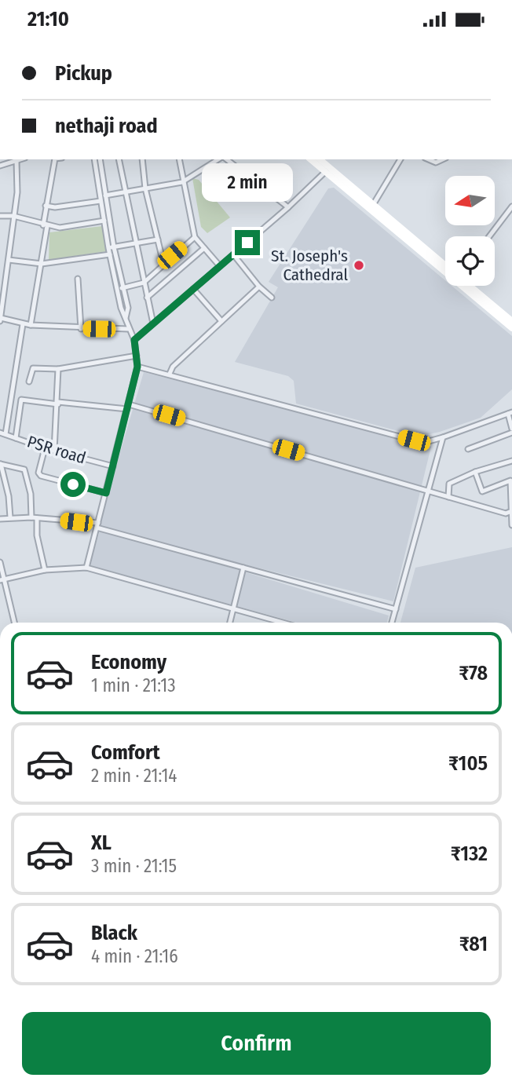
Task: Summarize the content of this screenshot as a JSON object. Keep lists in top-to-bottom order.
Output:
{
  "streets": {
    "street": ["PSR road"]
  },
  "places": ["St. Joseph's Cathedral"],
  "north": "left",
  "page": {
    "status": "21:10",
    "banner": ["Pickup", "nethaji road"],
    "bubble": "2 min",
    "list": [
      {
        "name": "Economy",
        "note": "1 min · 21:13",
        "value": "₹78"
      },
      {
        "name": "Comfort",
        "note": "2 min · 21:14",
        "value": "₹105"
      },
      {
        "name": "XL",
        "note": "3 min · 21:15",
        "value": "₹132"
      },
      {
        "name": "Black",
        "note": "4 min · 21:16",
        "value": "₹81"
      }
    ],
    "buttons": "Confirm"
  }
}
